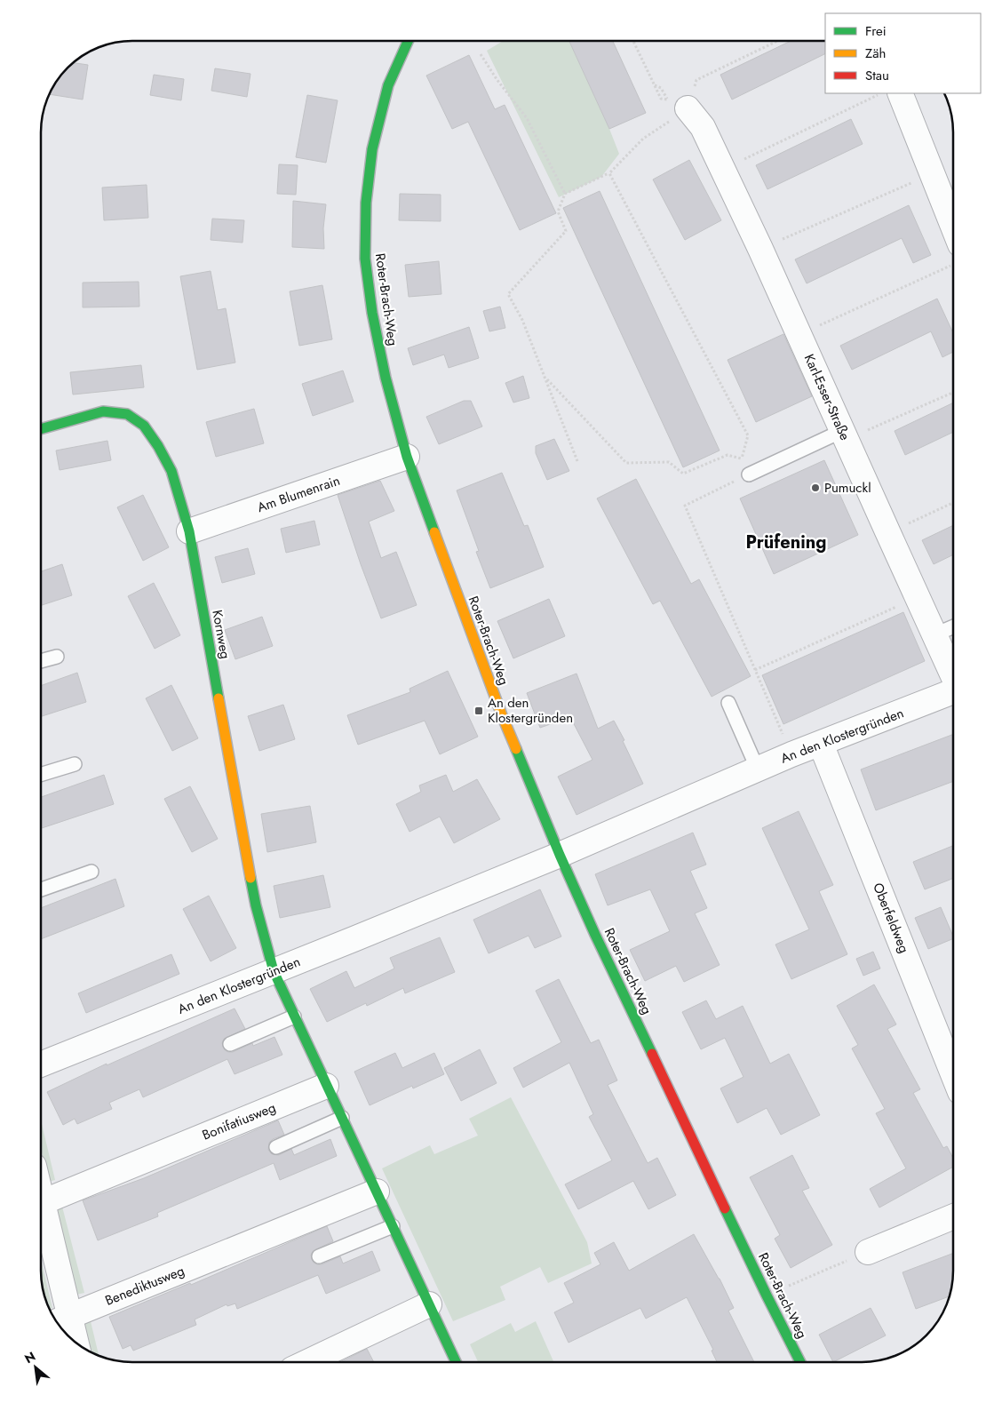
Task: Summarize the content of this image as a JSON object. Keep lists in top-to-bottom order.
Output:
{
  "streets": {
    "street": [
      "Roter-Brach-Weg",
      "Karl-Esser-Straße",
      "Am Blumenrain",
      "Kornweg",
      "An den Klostergründen",
      "Oberfeldweg",
      "Bonifatiusweg",
      "Benediktusweg"
    ]
  },
  "crossings": [
    ["Roter-Brach-Weg", "Am Blumenrain"],
    ["Roter-Brach-Weg", "An den Klostergründen"],
    ["Am Blumenrain", "Kornweg"],
    ["Kornweg", "An den Klostergründen"],
    ["An den Klostergründen", "Oberfeldweg"]
  ],
  "districts": ["Prüfening"],
  "places": {
    "other": ["Pumuckl"],
    "transit": ["An den Klostergründen"]
  },
  "legend": ["Frei", "Zäh", "Stau"],
  "north": "top left"
}
